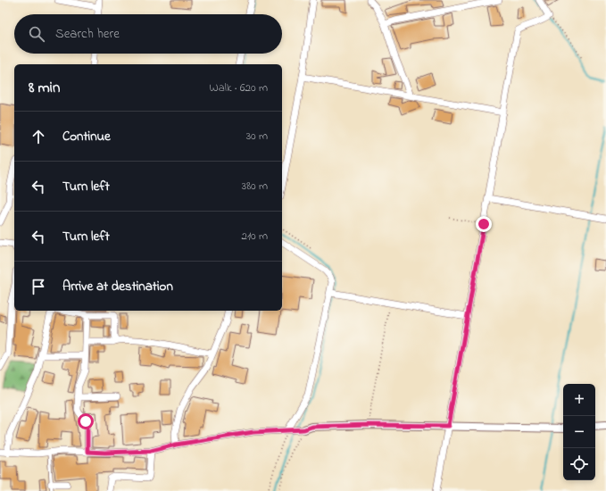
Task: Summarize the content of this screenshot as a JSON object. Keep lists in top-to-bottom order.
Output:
{
  "page": {
    "search": "Search here",
    "heading": ["8 min", "Walk · 620 m"],
    "list": [
      ["Continue", "30 m"],
      ["Turn left", "380 m"],
      ["Turn left", "210 m"],
      "Arrive at destination"
    ],
    "map_buttons": ["+", "−"]
  }
}
